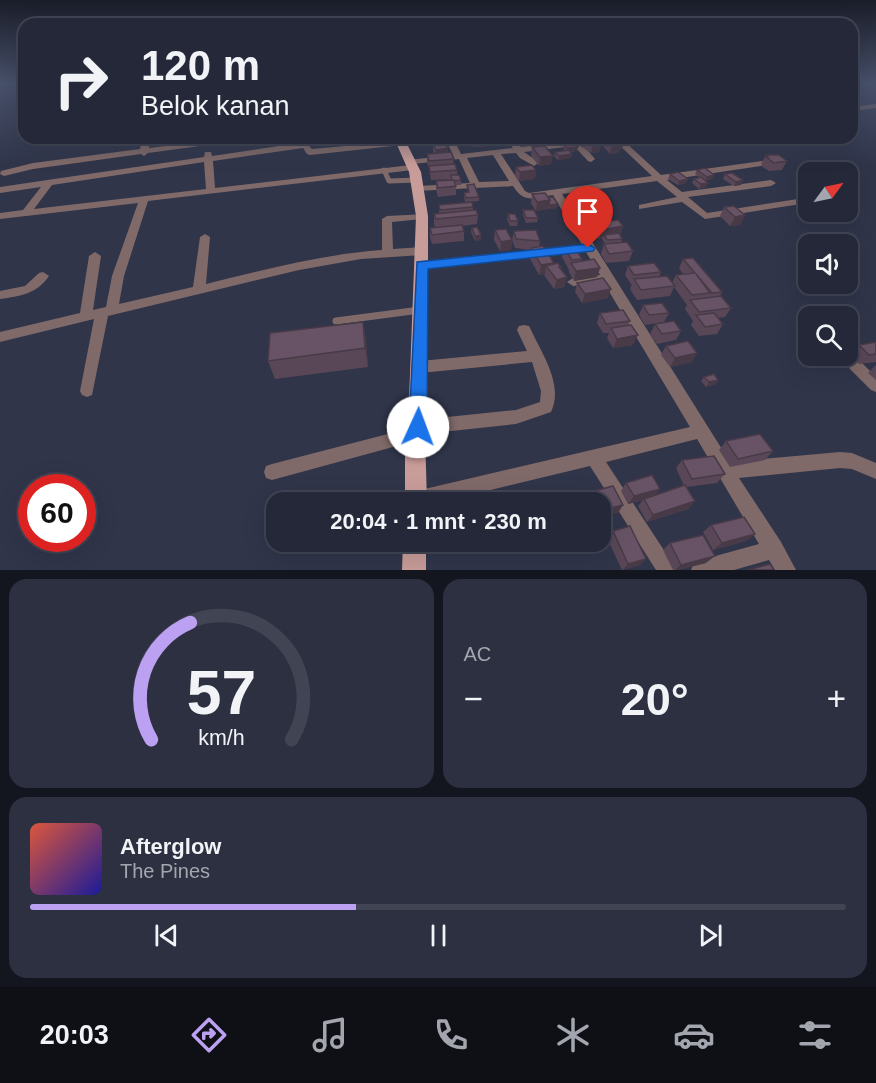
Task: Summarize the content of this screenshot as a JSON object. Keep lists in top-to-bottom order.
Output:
{
  "north": "top right",
  "page": {
    "turn": ["120 m", "Belok kanan"],
    "limit": "60",
    "trip": "20:04 · 1 mnt · 230 m",
    "tile": "AC",
    "heat": ["−", "20°", "+"],
    "song": ["Afterglow", "The Pines"],
    "tabs": "20:03",
    "gauge": ["57", "km/h"]
  }
}
